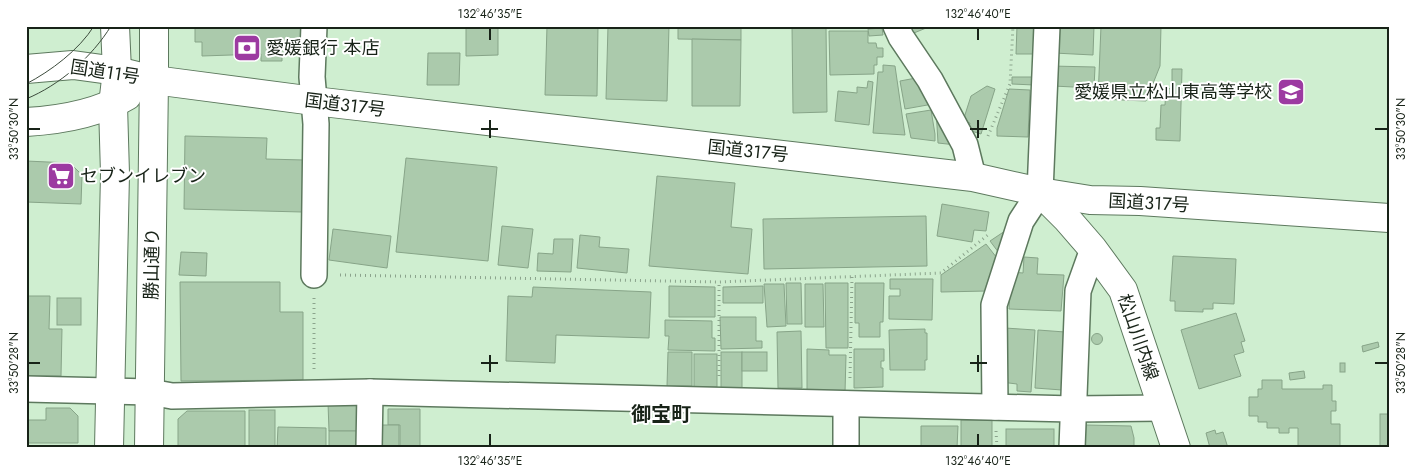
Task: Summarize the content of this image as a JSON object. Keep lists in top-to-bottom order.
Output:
{
  "streets": {
    "main road": [
      "国道11号",
      "国道317号",
      "勝山通り",
      "松山川内線"
    ]
  },
  "crossings": [
    ["国道11号", "国道317号"],
    ["国道11号", "勝山通り"],
    ["国道317号", "勝山通り"],
    ["国道317号", "松山川内線"]
  ],
  "districts": ["御宝町"],
  "places": {
    "bank": ["愛媛銀行 本店"],
    "school or university": ["愛媛県立松山東高等学校"],
    "supermarket": ["セブンイレブン"]
  },
  "coordinates": [
    "132°46'35\"E",
    "132°46'40\"E",
    "33°50'30\"N",
    "33°50'28\"N"
  ]
}
